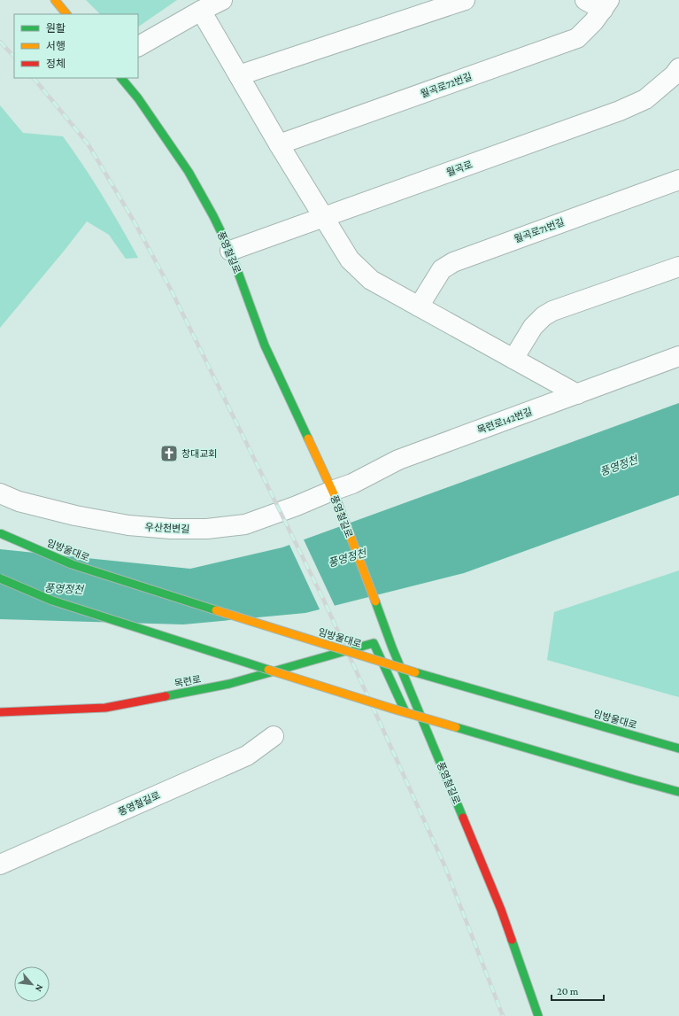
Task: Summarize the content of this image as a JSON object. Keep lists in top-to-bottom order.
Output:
{
  "streets": {
    "street": [
      "월곡로72번길",
      "월곡로",
      "월곡로71번길",
      "풍영철길로",
      "목련로142번길",
      "우산천변길",
      "임방울대로",
      "목련로"
    ]
  },
  "crossings": [
    ["월곡로", "풍영철길로"],
    ["풍영철길로", "목련로142번길"],
    ["풍영철길로", "우산천변길"],
    ["목련로142번길", "우산천변길"]
  ],
  "water": ["풍영정천"],
  "places": {
    "church": ["창대교회"]
  },
  "legend": ["원활", "서행", "정체"],
  "scale_bar": "20 m",
  "north": "bottom right"
}
